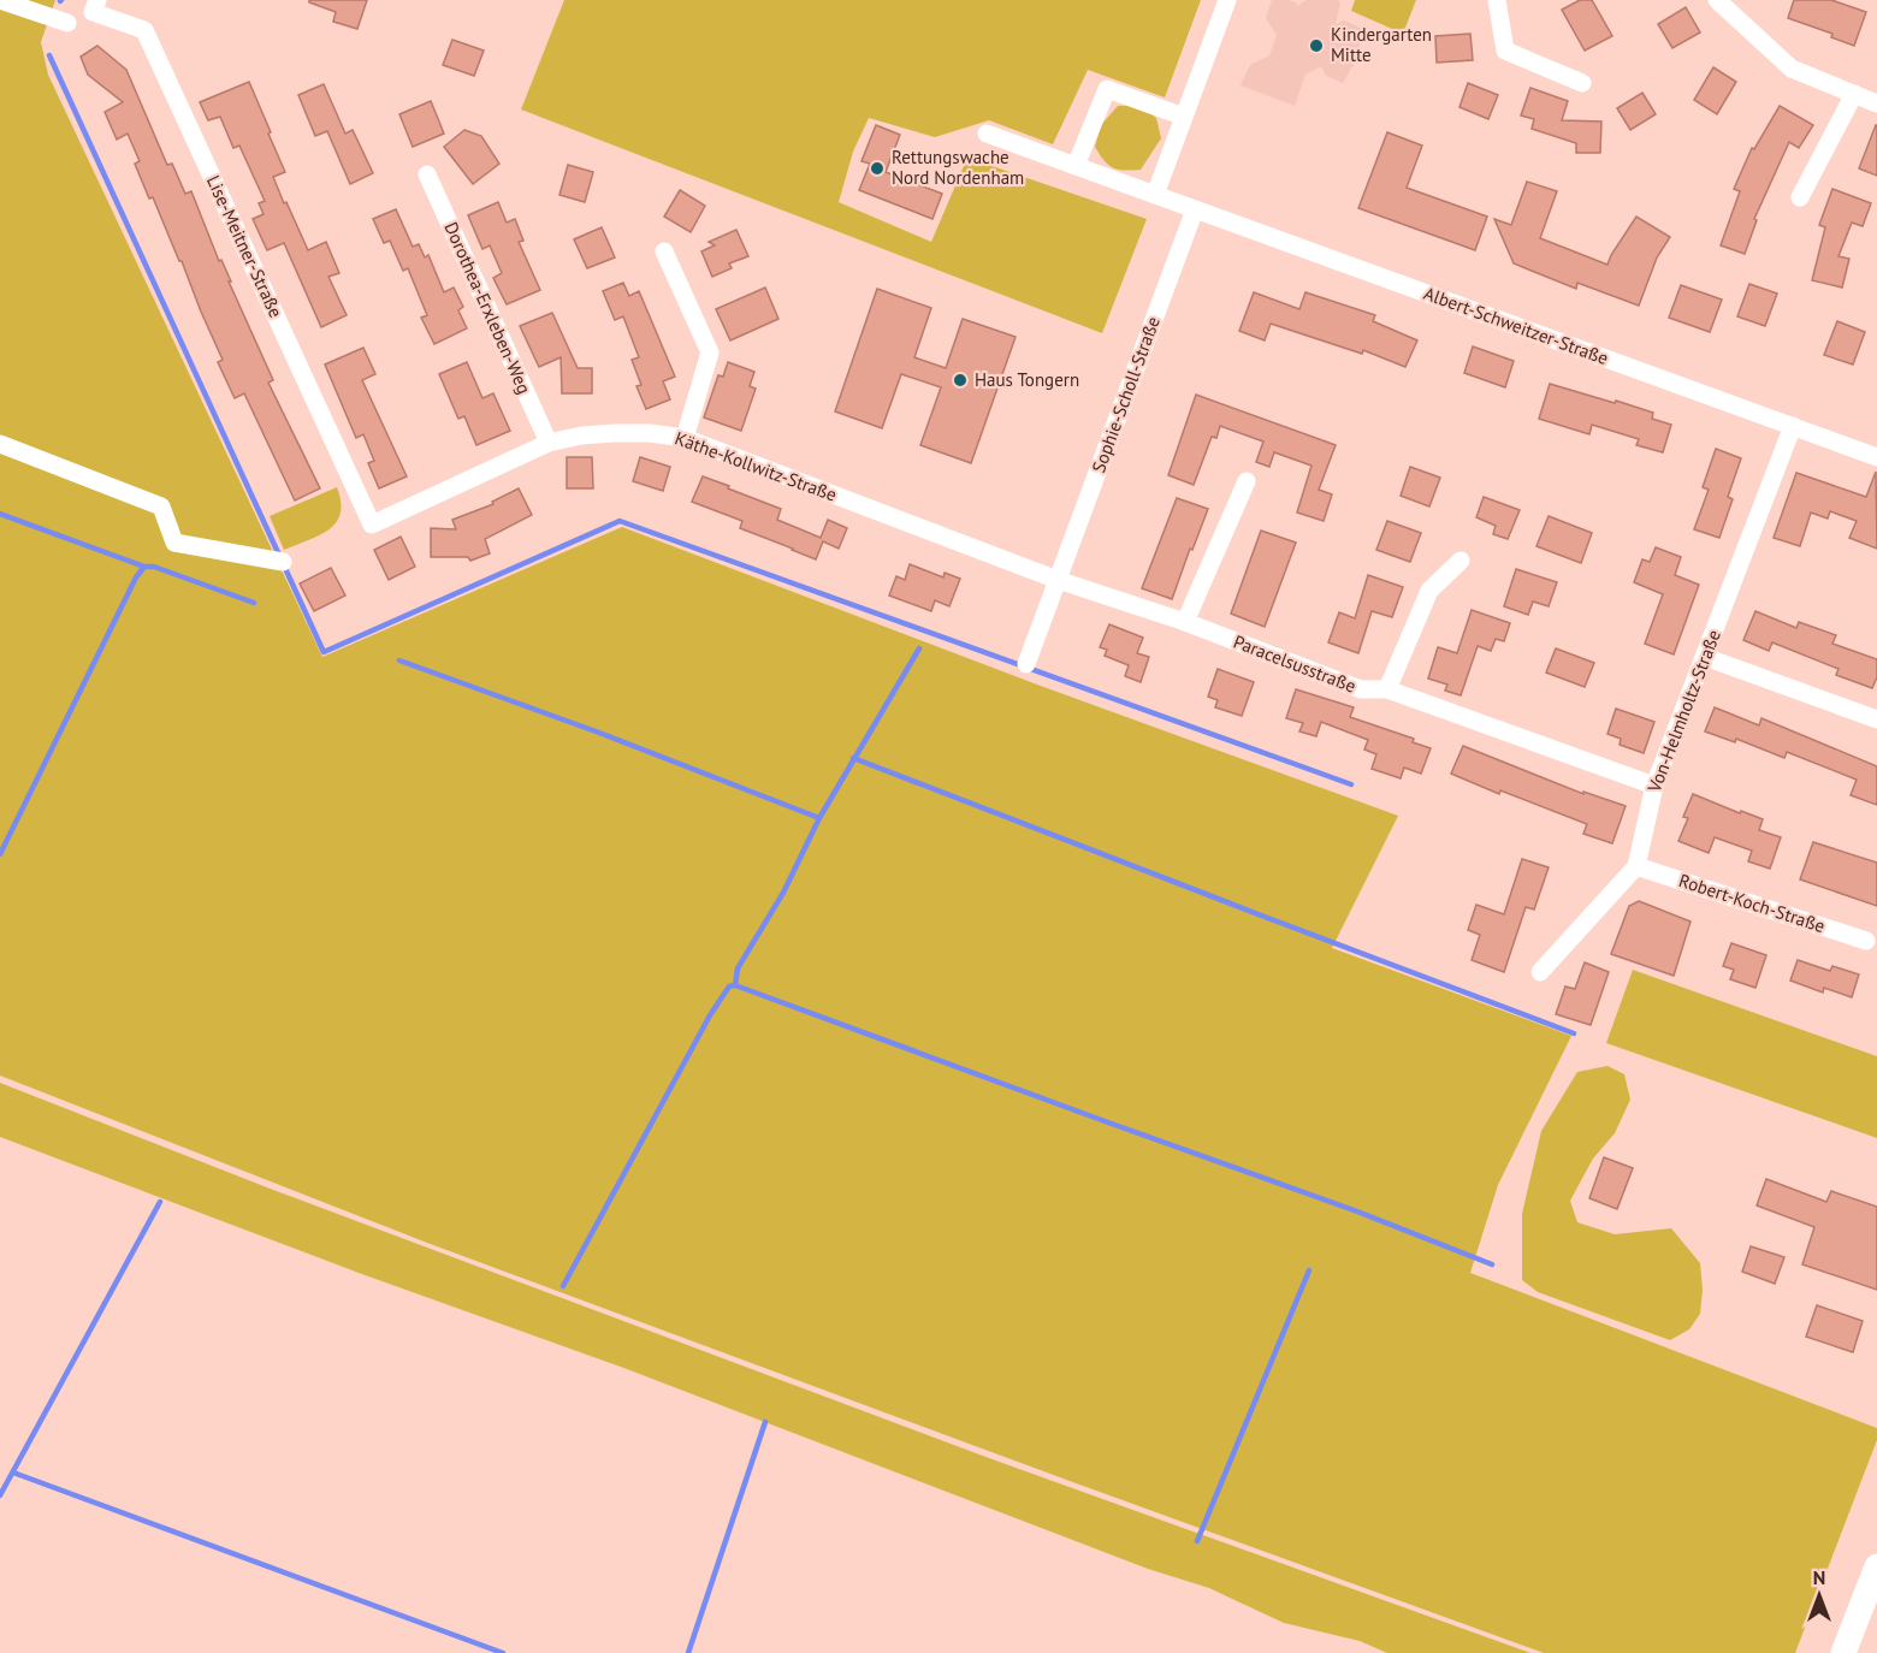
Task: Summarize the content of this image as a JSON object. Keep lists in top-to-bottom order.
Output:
{
  "streets": {
    "street": [
      "Lise-Meitner-Straße",
      "Dorothea-Erxleben-Weg",
      "Albert-Schweitzer-Straße",
      "Sophie-Scholl-Straße",
      "Käthe-Kollwitz-Straße",
      "Paracelsusstraße",
      "Von-Helmholtz-Straße",
      "Robert-Koch-Straße"
    ]
  },
  "crossings": [
    ["Lise-Meitner-Straße", "Käthe-Kollwitz-Straße"],
    ["Dorothea-Erxleben-Weg", "Käthe-Kollwitz-Straße"],
    ["Albert-Schweitzer-Straße", "Sophie-Scholl-Straße"],
    ["Albert-Schweitzer-Straße", "Von-Helmholtz-Straße"],
    ["Sophie-Scholl-Straße", "Käthe-Kollwitz-Straße"],
    ["Sophie-Scholl-Straße", "Paracelsusstraße"],
    ["Käthe-Kollwitz-Straße", "Paracelsusstraße"],
    ["Paracelsusstraße", "Von-Helmholtz-Straße"],
    ["Von-Helmholtz-Straße", "Robert-Koch-Straße"]
  ],
  "places": ["Kindergarten Mitte", "Rettungswache Nord Nordenham", "Haus Tongern"],
  "north": "top"
}
